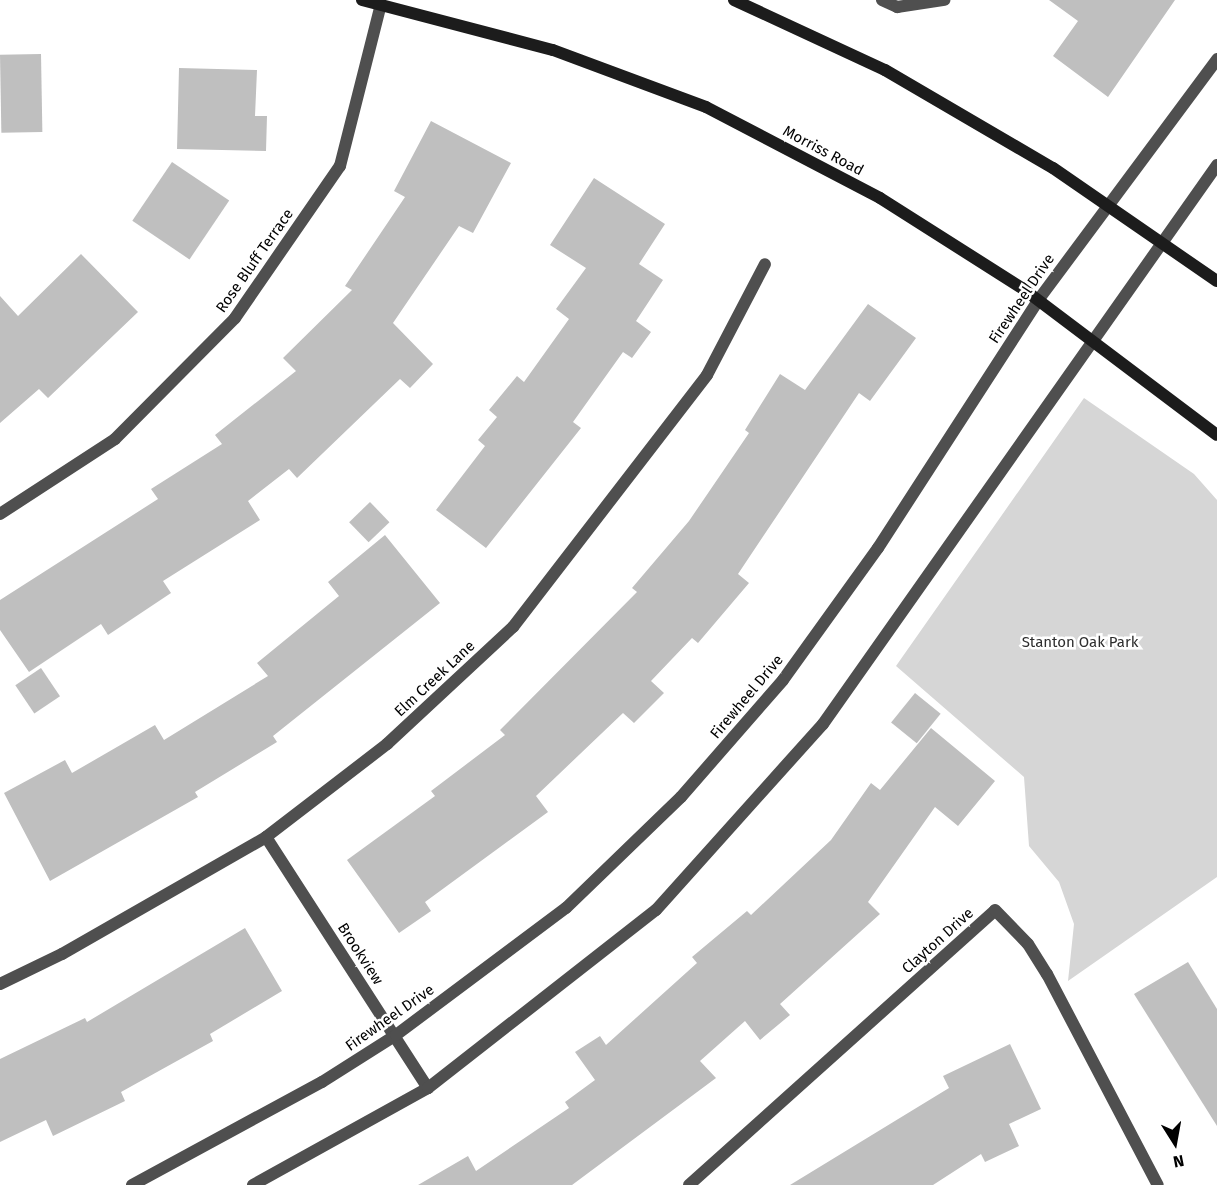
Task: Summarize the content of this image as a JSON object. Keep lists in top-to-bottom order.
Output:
{
  "streets": {
    "main road": ["Morriss Road"],
    "street": [
      "Rose Bluff Terrace",
      "Firewheel Drive",
      "Elm Creek Lane",
      "Clayton Drive",
      "Brookview"
    ]
  },
  "crossings": [
    ["Morriss Road", "Rose Bluff Terrace"],
    ["Morriss Road", "Firewheel Drive"],
    ["Firewheel Drive", "Brookview"],
    ["Elm Creek Lane", "Brookview"]
  ],
  "parks": ["Stanton Oak Park"],
  "north": "bottom"
}
